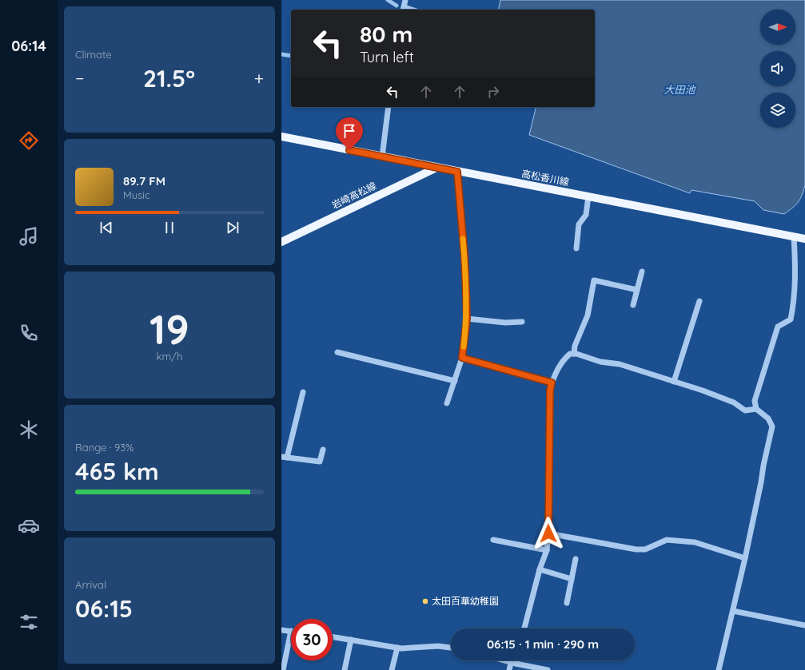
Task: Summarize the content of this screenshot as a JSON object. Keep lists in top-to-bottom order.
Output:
{
  "streets": {
    "main road": ["高松香川線", "岩崎高松線"]
  },
  "crossings": [
    ["高松香川線", "岩崎高松線"]
  ],
  "water": ["大田池"],
  "places": ["太田百華幼稚園"],
  "north": "right",
  "page": {
    "tabs": "06:14",
    "tile": [
      "Climate",
      ["19", "km/h"],
      ["Range · 93%", "465 km"],
      ["Arrival", "06:15"]
    ],
    "turn": ["80 m", "Turn left"],
    "heat": ["−", "21.5°", "+"],
    "song": ["89.7 FM", "Music"],
    "limit": "30",
    "trip": "06:15 · 1 min · 290 m"
  }
}
